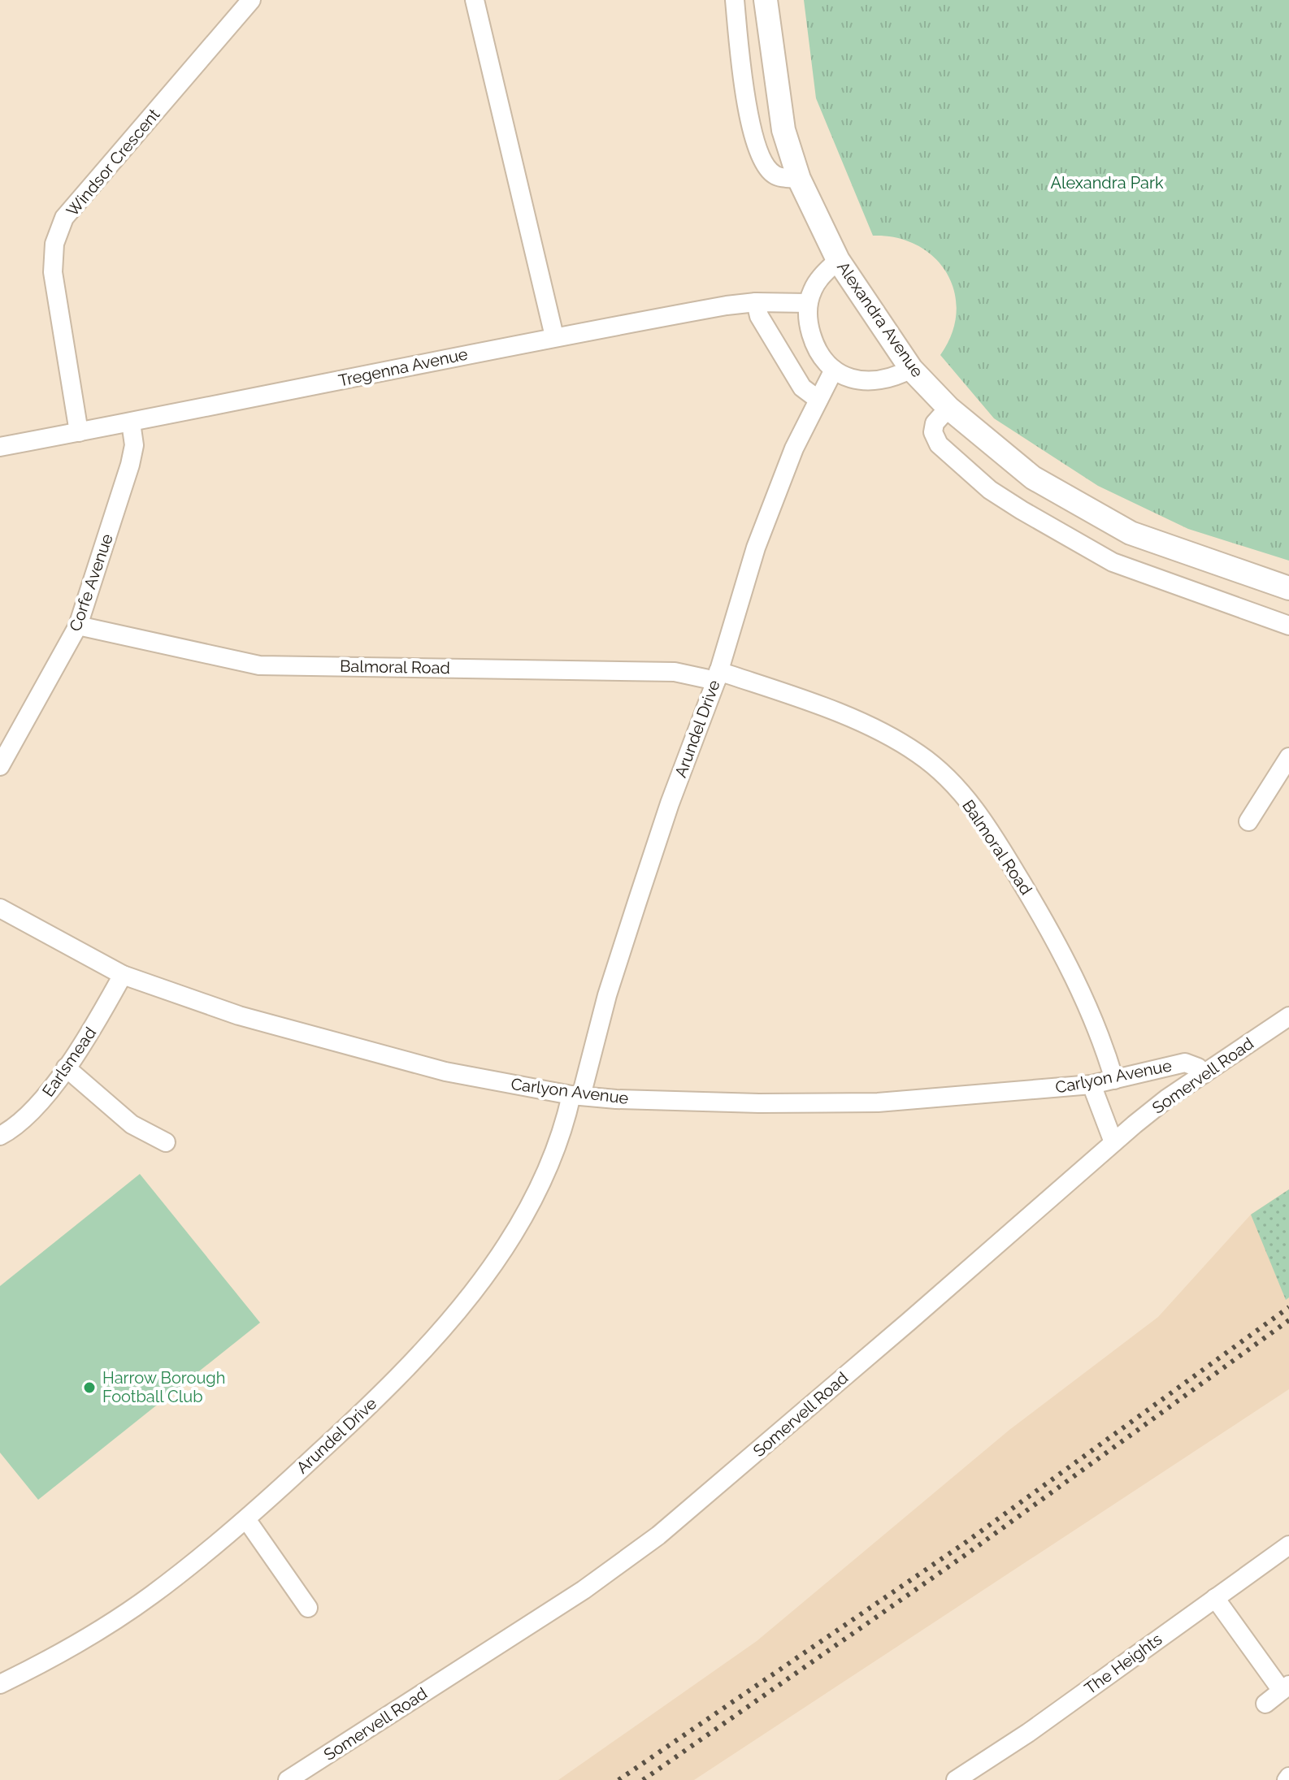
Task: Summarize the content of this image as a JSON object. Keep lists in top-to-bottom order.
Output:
{
  "streets": {
    "main road": ["Alexandra Avenue"],
    "street": [
      "Windsor Crescent",
      "Tregenna Avenue",
      "Corfe Avenue",
      "Balmoral Road",
      "Arundel Drive",
      "Earlsmead",
      "Somervell Road",
      "Carlyon Avenue",
      "The Heights"
    ]
  },
  "crossings": [
    ["Windsor Crescent", "Tregenna Avenue"],
    ["Tregenna Avenue", "Corfe Avenue"],
    ["Corfe Avenue", "Balmoral Road"],
    ["Balmoral Road", "Arundel Drive"],
    ["Balmoral Road", "Carlyon Avenue"],
    ["Arundel Drive", "Carlyon Avenue"],
    ["Earlsmead", "Carlyon Avenue"],
    ["Somervell Road", "Carlyon Avenue"]
  ],
  "parks": ["Alexandra Park"],
  "places": ["Harrow Borough Football Club"]
}
